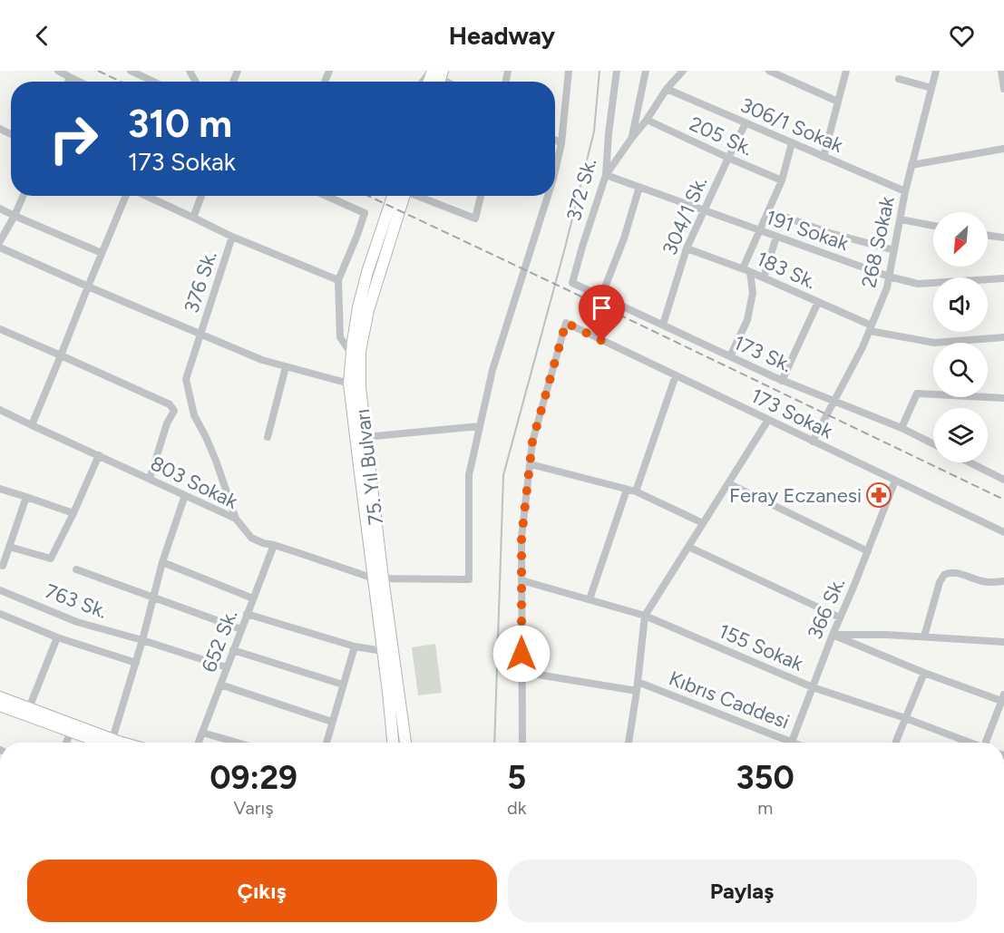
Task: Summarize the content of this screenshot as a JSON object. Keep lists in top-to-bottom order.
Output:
{
  "streets": {
    "main road": ["75. Yıl Bulvarı"],
    "street": [
      "306/1 Sokak",
      "205 Sk.",
      "372 Sk.",
      "304/1 Sk.",
      "191 Sokak",
      "268 Sokak",
      "183 Sk.",
      "376 Sk.",
      "173 Sk.",
      "173 Sokak",
      "803 Sokak",
      "763 Sk.",
      "366 Sk.",
      "652 Sk.",
      "155 Sokak",
      "Kıbrıs Caddesi"
    ]
  },
  "crossings": [
    ["306/1 Sokak", "304/1 Sk."],
    ["306/1 Sokak", "268 Sokak"],
    ["205 Sk.", "304/1 Sk."],
    ["372 Sk.", "191 Sokak"],
    ["372 Sk.", "173 Sk."],
    ["304/1 Sk.", "191 Sokak"],
    ["304/1 Sk.", "183 Sk."],
    ["304/1 Sk.", "173 Sk."],
    ["191 Sokak", "268 Sokak"],
    ["268 Sokak", "183 Sk."],
    ["268 Sokak", "173 Sk."],
    ["268 Sokak", "173 Sokak"],
    ["376 Sk.", "803 Sokak"],
    ["173 Sokak", "366 Sk."],
    ["75. Yıl Bulvarı", "803 Sokak"],
    ["803 Sokak", "652 Sk."],
    ["763 Sk.", "652 Sk."],
    ["366 Sk.", "155 Sokak"]
  ],
  "places": {
    "pharmacy": ["Feray Eczanesi"]
  },
  "north": "bottom left",
  "page": {
    "header": "Headway",
    "turn": ["310 m", "173 Sokak"],
    "eta": [
      "09:29",
      "Varış",
      "5",
      "dk",
      "350",
      "m"
    ],
    "buttons": ["Çıkış", "Paylaş"]
  }
}
